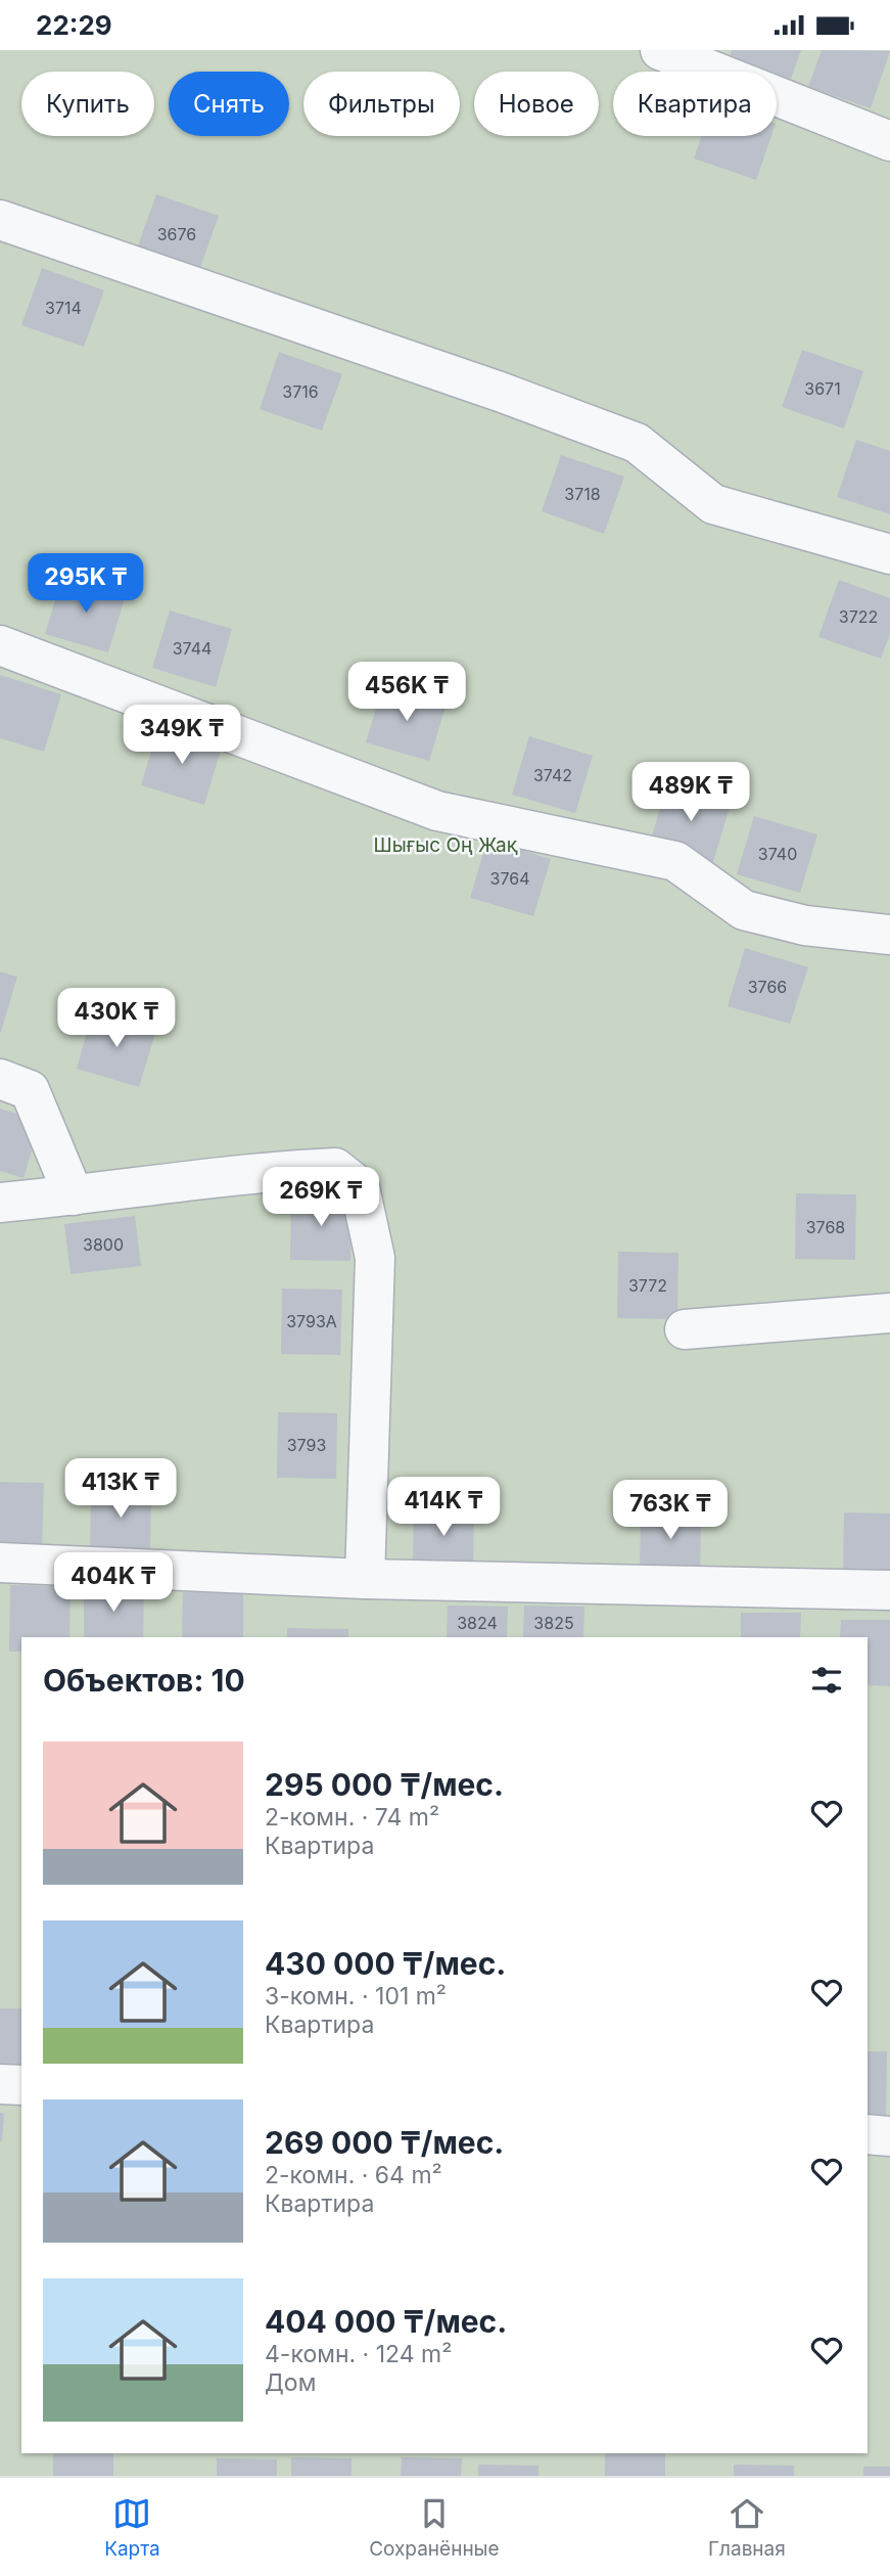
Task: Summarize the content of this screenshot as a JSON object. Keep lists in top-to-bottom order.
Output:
{
  "parks": ["Шығыс Оң Жақ"],
  "house_numbers": [
    "3676",
    "3714",
    "3671",
    "3716",
    "3718",
    "3722",
    "3744",
    "3742",
    "3740",
    "3764",
    "3766",
    "3768",
    "3800",
    "3772",
    "3793А",
    "3793",
    "3824",
    "3825"
  ],
  "page": {
    "status": "22:29",
    "chip": [
      "Купить",
      "Снять",
      "Фильтры",
      "Новое",
      "Квартира"
    ],
    "price": [
      "295K ₸",
      "456K ₸",
      "349K ₸",
      "489K ₸",
      "430K ₸",
      "269K ₸",
      "413K ₸",
      "414K ₸",
      "763K ₸",
      "404K ₸"
    ],
    "heading": "Объектов: 10",
    "list": [
      {
        "name": "295 000 ₸/мес.",
        "note": "2-комн. · 74 m² · Квартира"
      },
      {
        "name": "430 000 ₸/мес.",
        "note": "3-комн. · 101 m² · Квартира"
      },
      {
        "name": "269 000 ₸/мес.",
        "note": "2-комн. · 64 m² · Квартира"
      },
      {
        "name": "404 000 ₸/мес.",
        "note": "4-комн. · 124 m² · Дом"
      }
    ],
    "tabs": ["Карта", "Сохранённые", "Главная"]
  }
}
